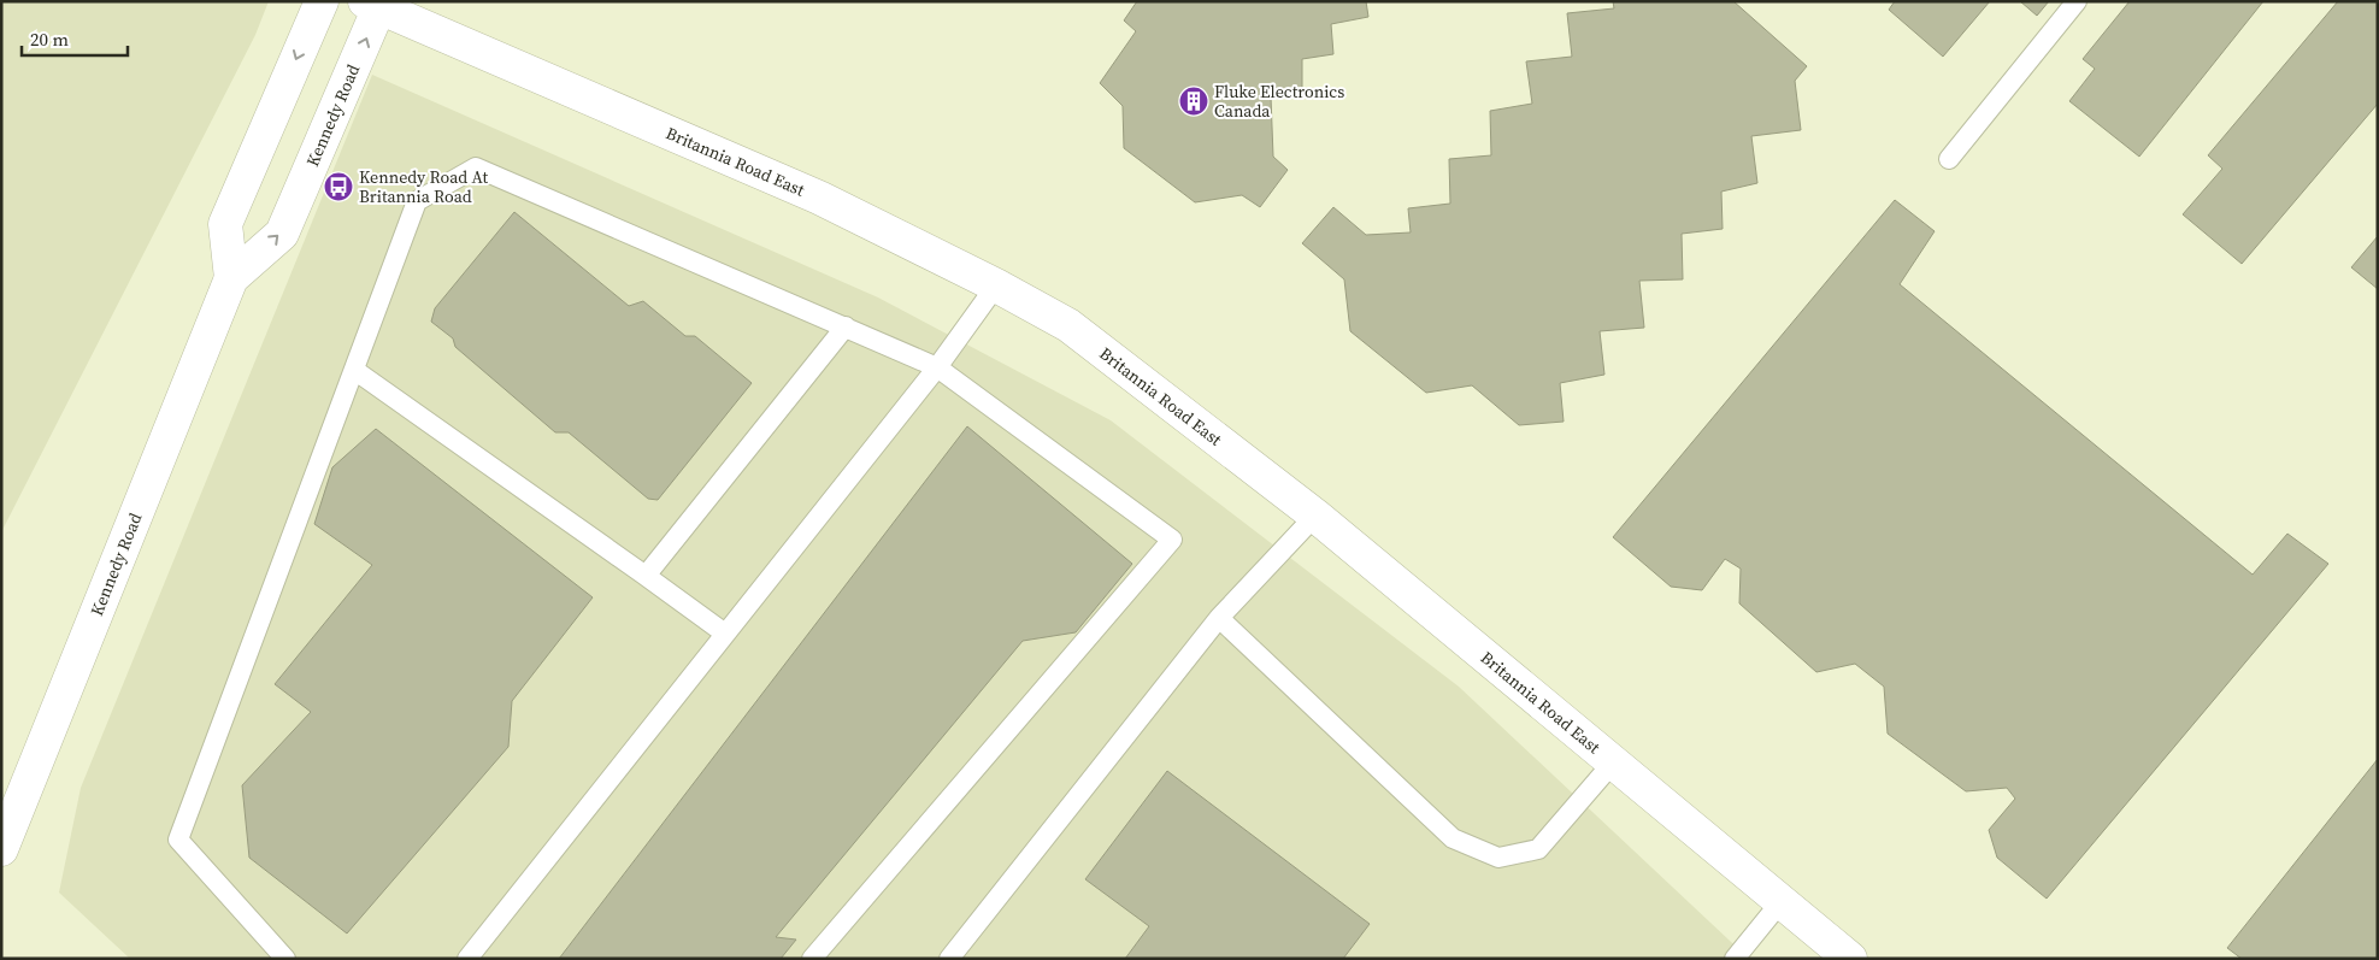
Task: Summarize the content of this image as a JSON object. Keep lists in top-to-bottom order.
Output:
{
  "streets": {
    "main road": ["Kennedy Road", "Britannia Road East"]
  },
  "crossings": [
    ["Kennedy Road", "Britannia Road East"]
  ],
  "places": {
    "building": ["Fluke Electronics Canada"],
    "bus stop": ["Kennedy Road At Britannia Road"]
  },
  "scale_bar": "20 m"
}
